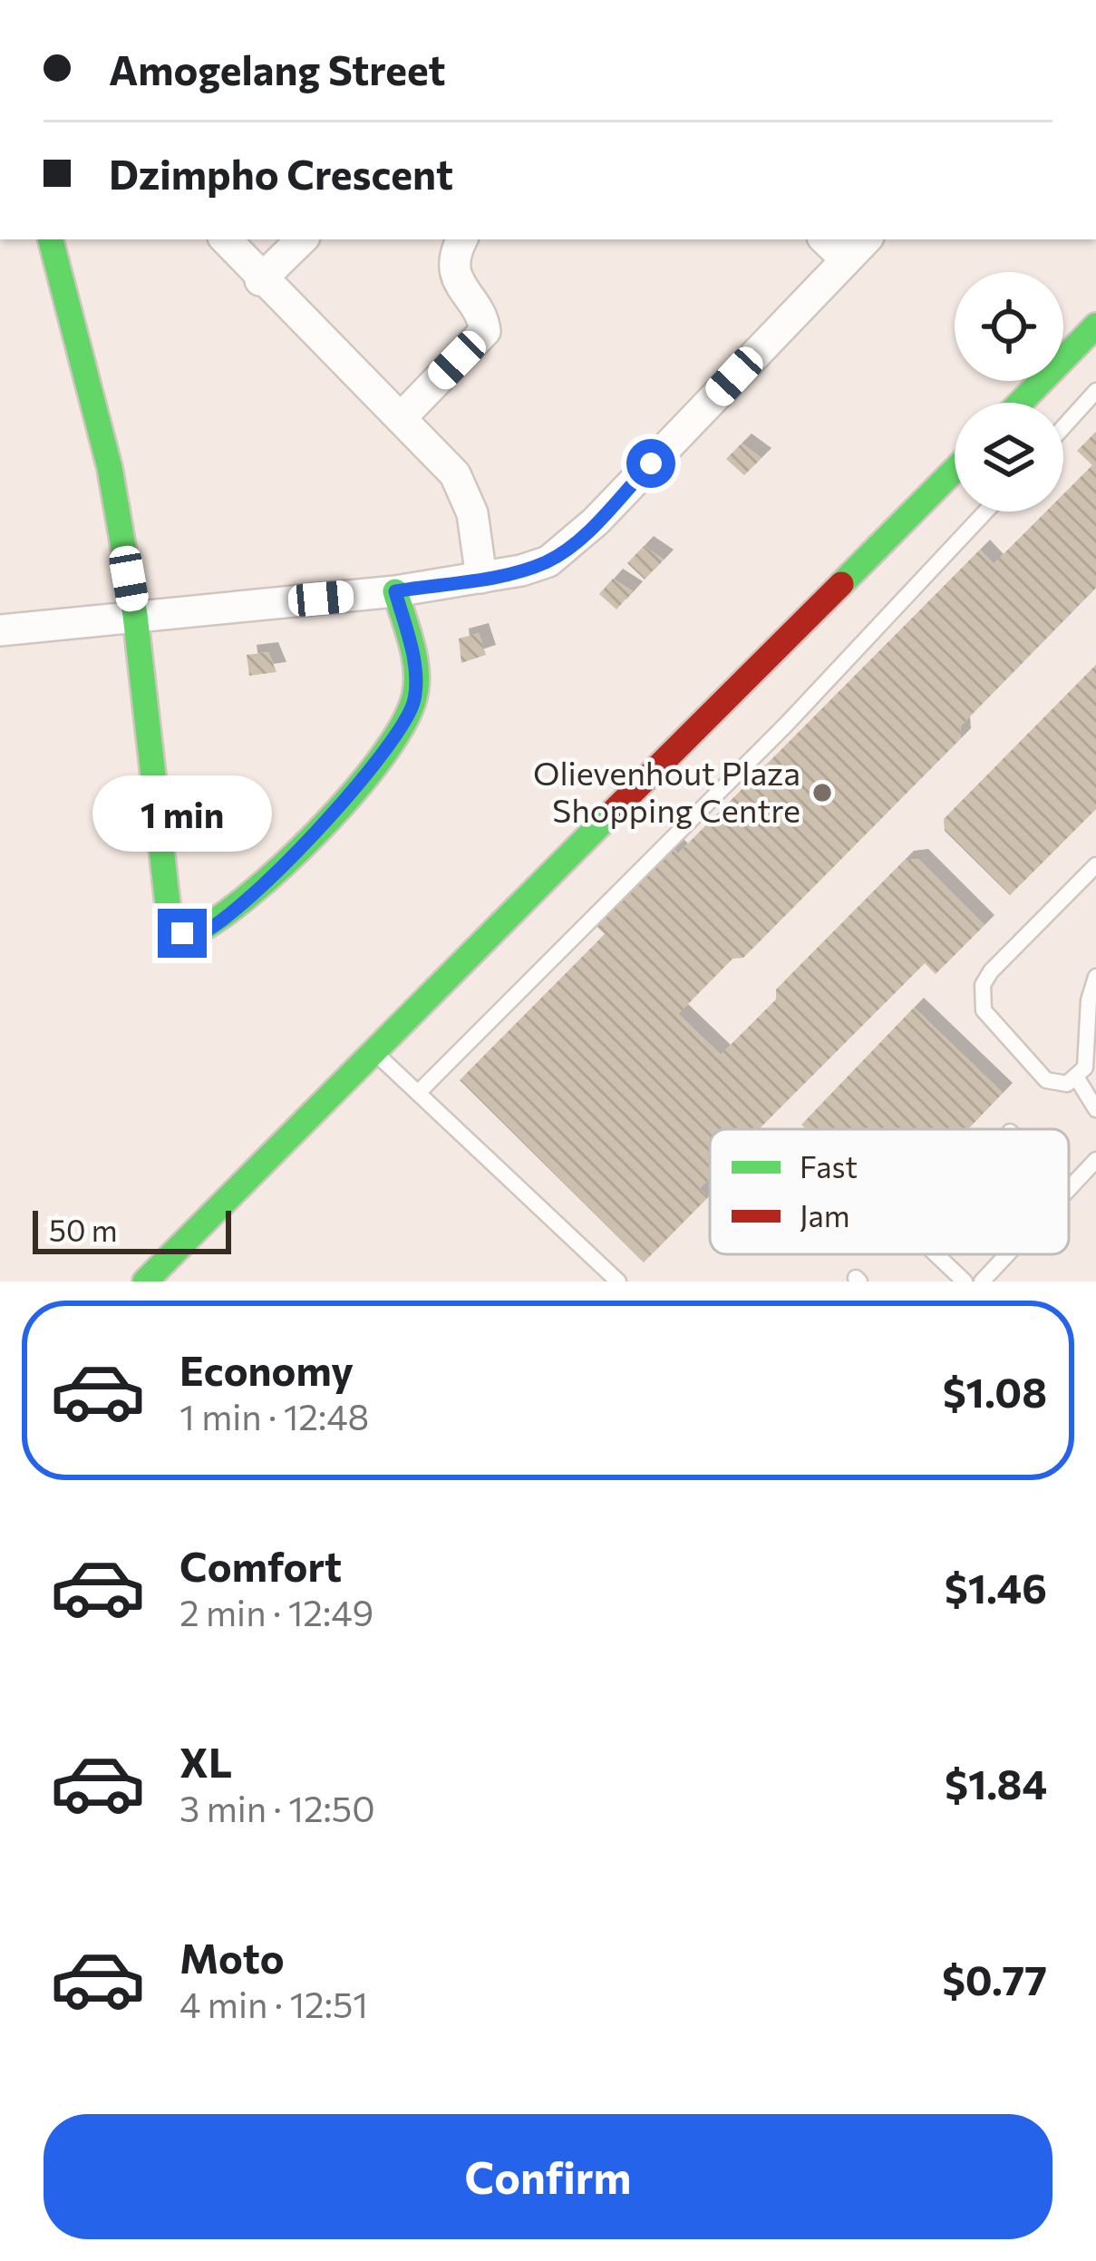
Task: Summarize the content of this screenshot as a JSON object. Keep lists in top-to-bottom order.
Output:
{
  "places": ["Olievenhout Plaza Shopping Centre"],
  "legend": ["Fast", "Jam"],
  "scale_bar": "50 m",
  "page": {
    "banner": ["Amogelang Street", "Dzimpho Crescent"],
    "bubble": "1 min",
    "scale": "50 m",
    "list": [
      {
        "name": "Economy",
        "note": "1 min · 12:48",
        "value": "$1.08"
      },
      {
        "name": "Comfort",
        "note": "2 min · 12:49",
        "value": "$1.46"
      },
      {
        "name": "XL",
        "note": "3 min · 12:50",
        "value": "$1.84"
      },
      {
        "name": "Moto",
        "note": "4 min · 12:51",
        "value": "$0.77"
      }
    ],
    "buttons": "Confirm"
  }
}
